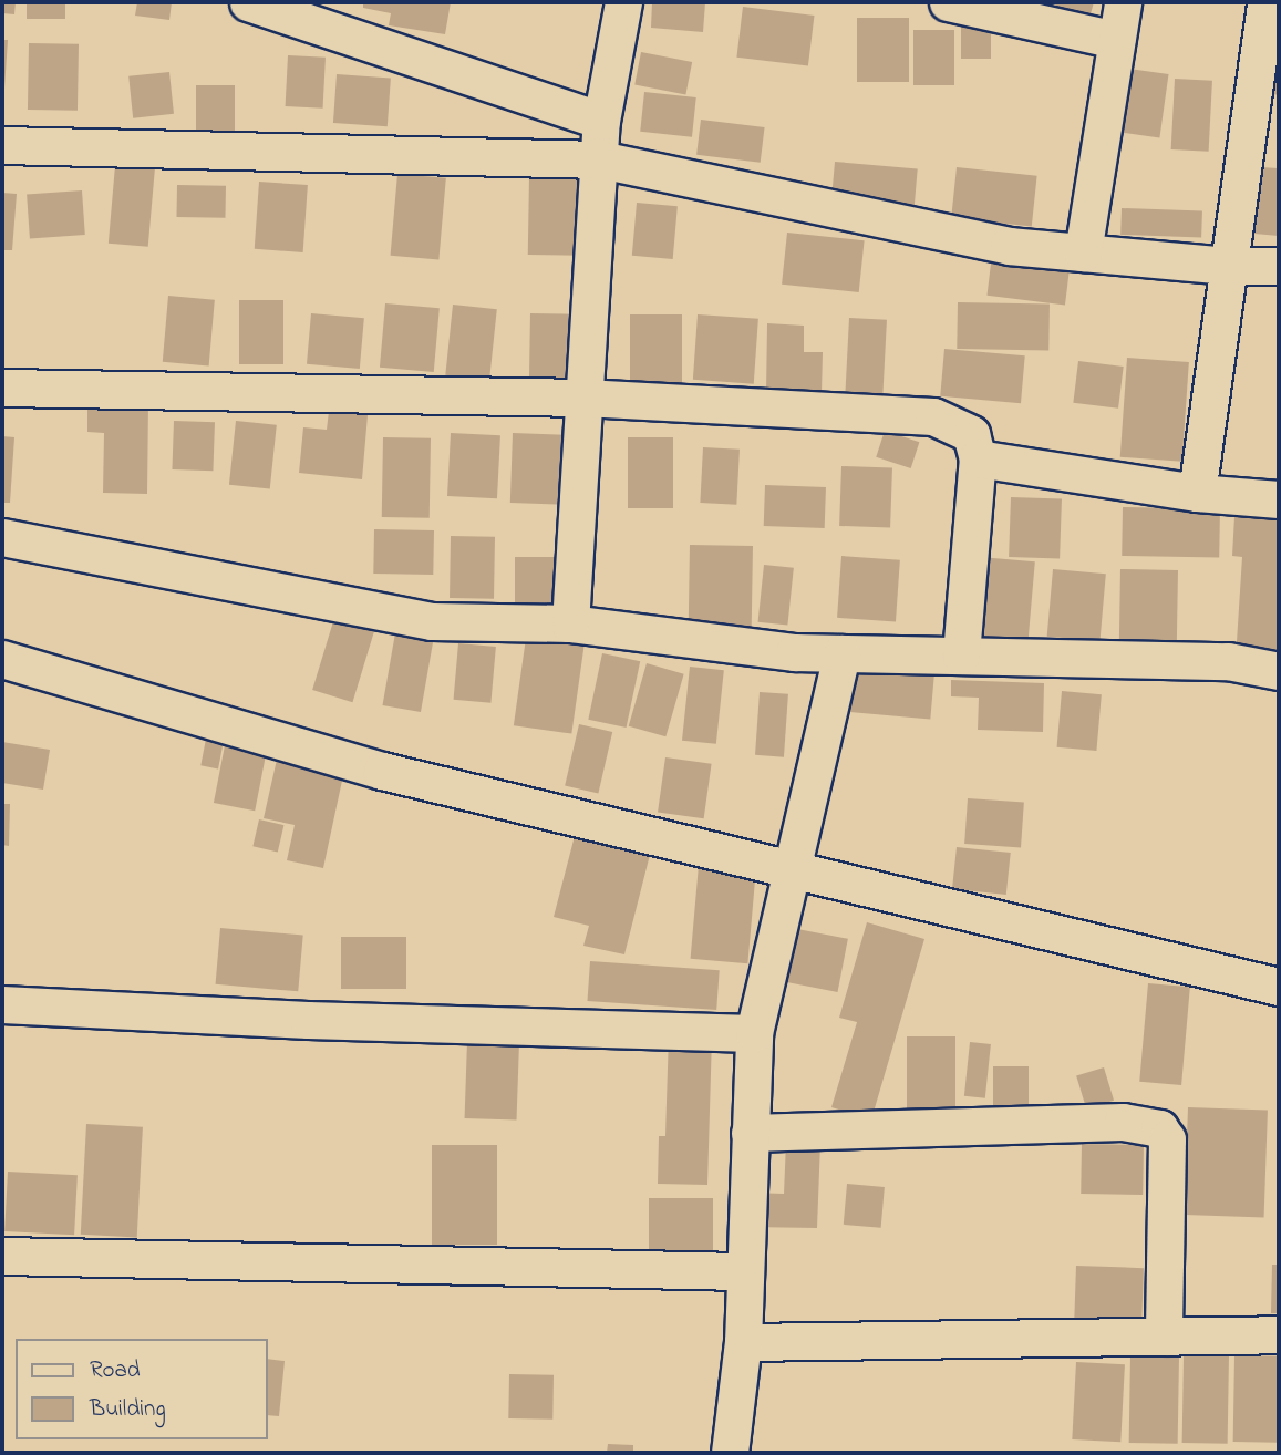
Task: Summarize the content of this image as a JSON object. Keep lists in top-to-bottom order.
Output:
{
  "legend": ["Road", "Building"]
}
